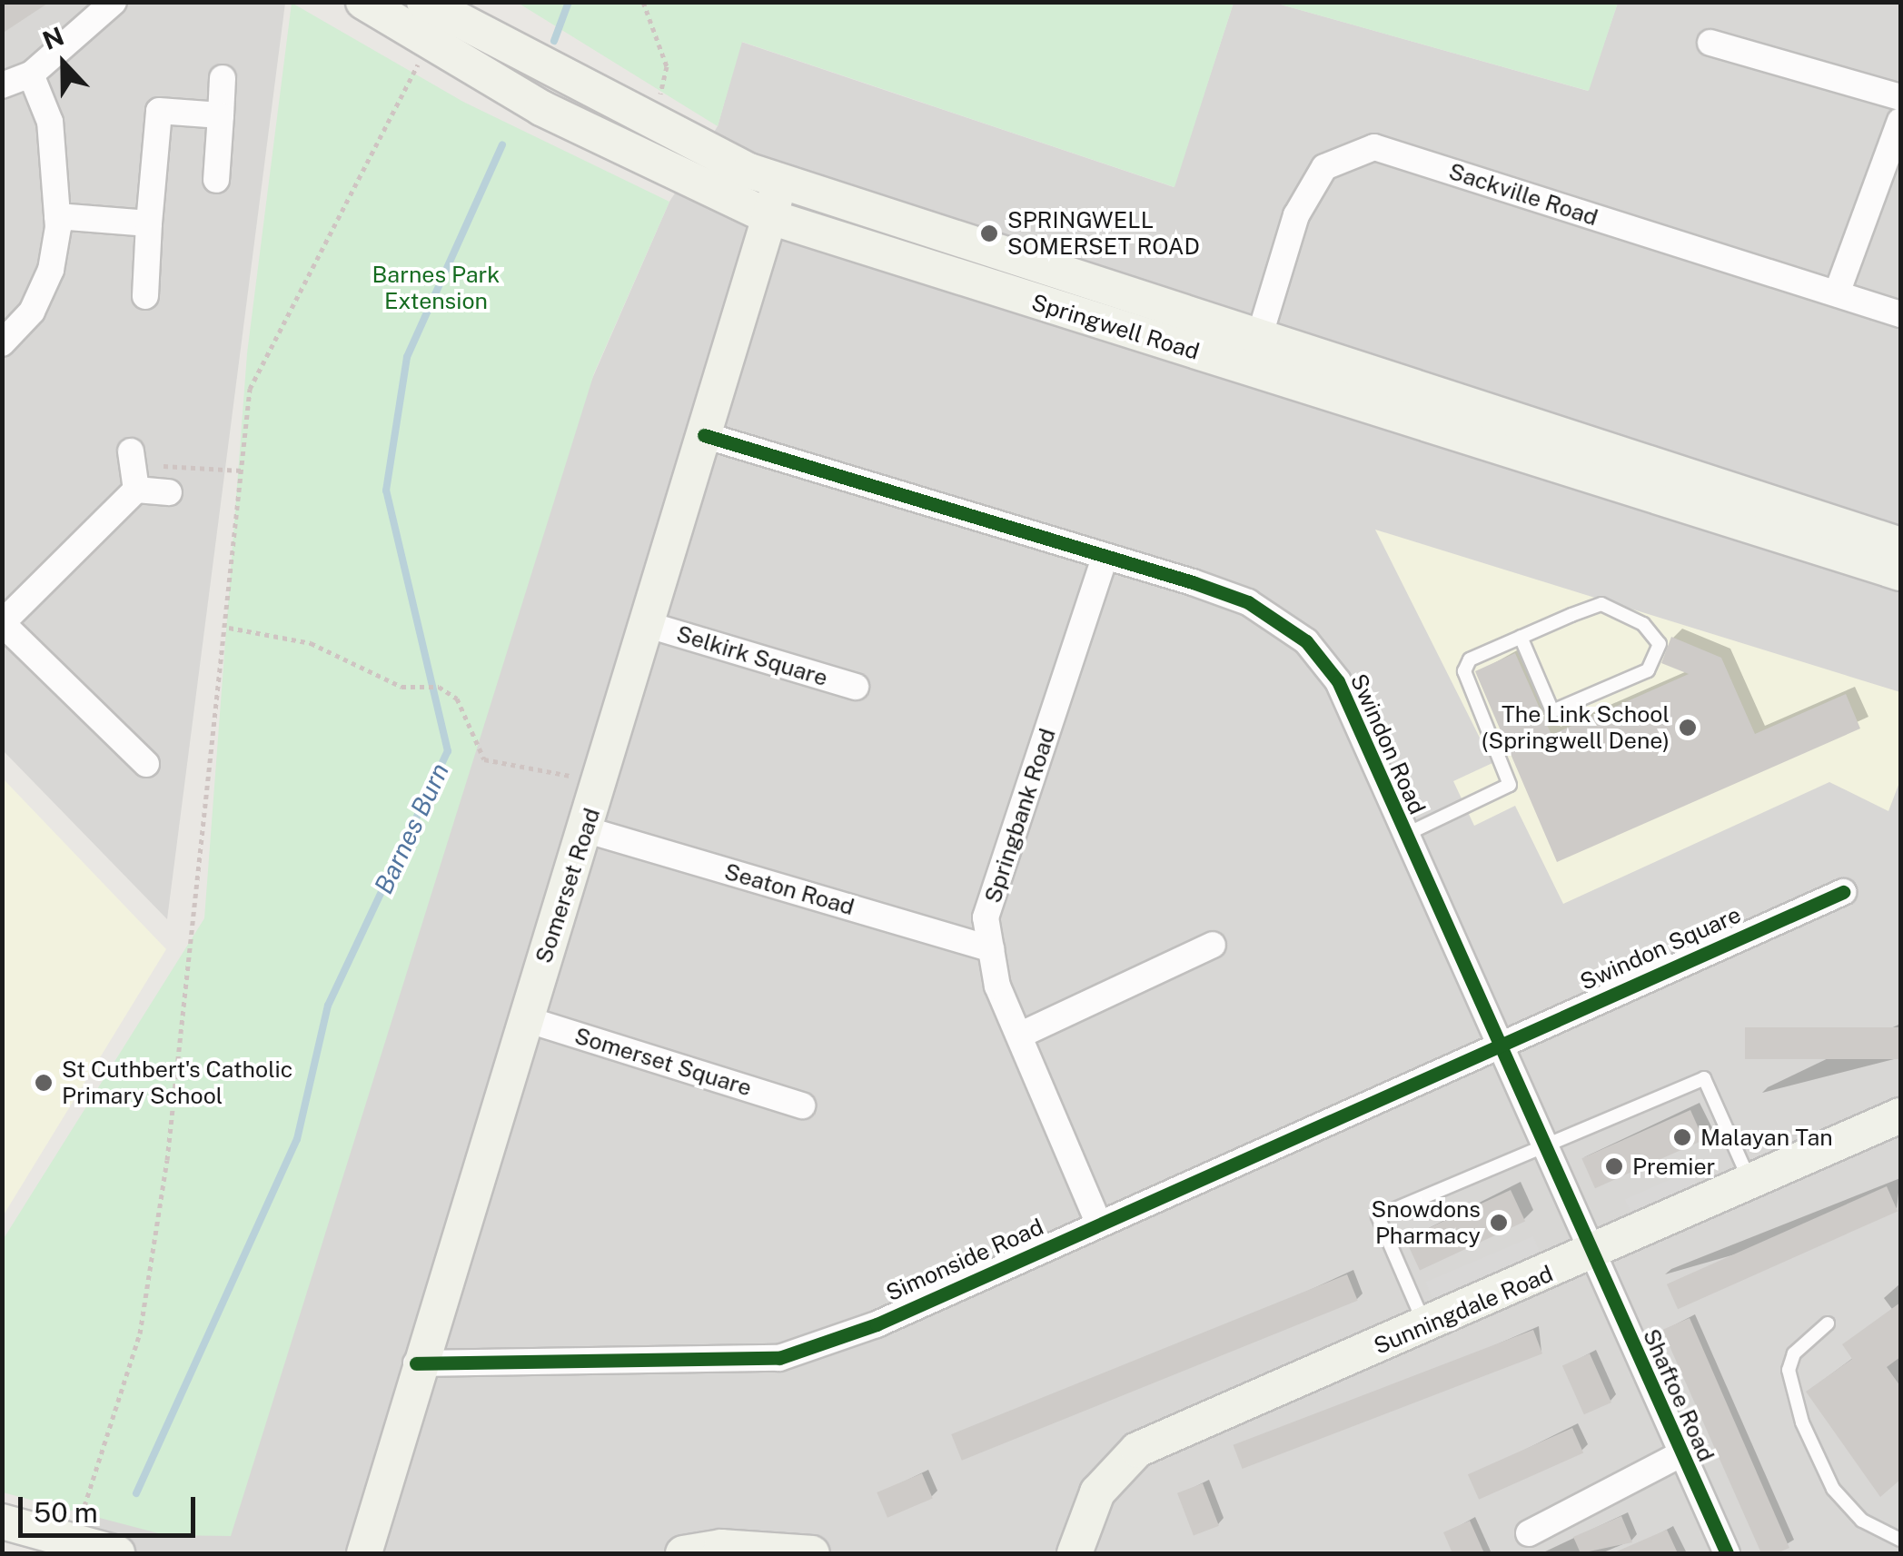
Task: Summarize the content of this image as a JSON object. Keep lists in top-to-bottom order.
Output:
{
  "streets": {
    "main road": ["Springwell Road", "Somerset Road", "Sunningdale Road"],
    "street": [
      "Sackville Road",
      "Selkirk Square",
      "Swindon Road",
      "Springbank Road",
      "Seaton Road",
      "Swindon Square",
      "Somerset Square",
      "Simonside Road",
      "Shaftoe Road"
    ]
  },
  "crossings": [
    ["Sackville Road", "Springwell Road"],
    ["Springwell Road", "Somerset Road"],
    ["Selkirk Square", "Somerset Road"],
    ["Swindon Road", "Springbank Road"],
    ["Swindon Road", "Somerset Road"],
    ["Swindon Road", "Swindon Square"],
    ["Swindon Road", "Simonside Road"],
    ["Swindon Road", "Sunningdale Road"],
    ["Swindon Road", "Shaftoe Road"],
    ["Springbank Road", "Seaton Road"],
    ["Springbank Road", "Simonside Road"],
    ["Somerset Road", "Seaton Road"],
    ["Somerset Road", "Somerset Square"],
    ["Somerset Road", "Simonside Road"],
    ["Swindon Square", "Simonside Road"],
    ["Sunningdale Road", "Shaftoe Road"]
  ],
  "water": ["Barnes Burn"],
  "parks": ["Barnes Park Extension"],
  "places": [
    "SPRINGWELL SOMERSET ROAD",
    "The Link School (Springwell Dene)",
    "St Cuthbert's Catholic Primary School",
    "Malayan Tan",
    "Premier",
    "Snowdons Pharmacy"
  ],
  "scale_bar": "50 m",
  "north": "top"
}
